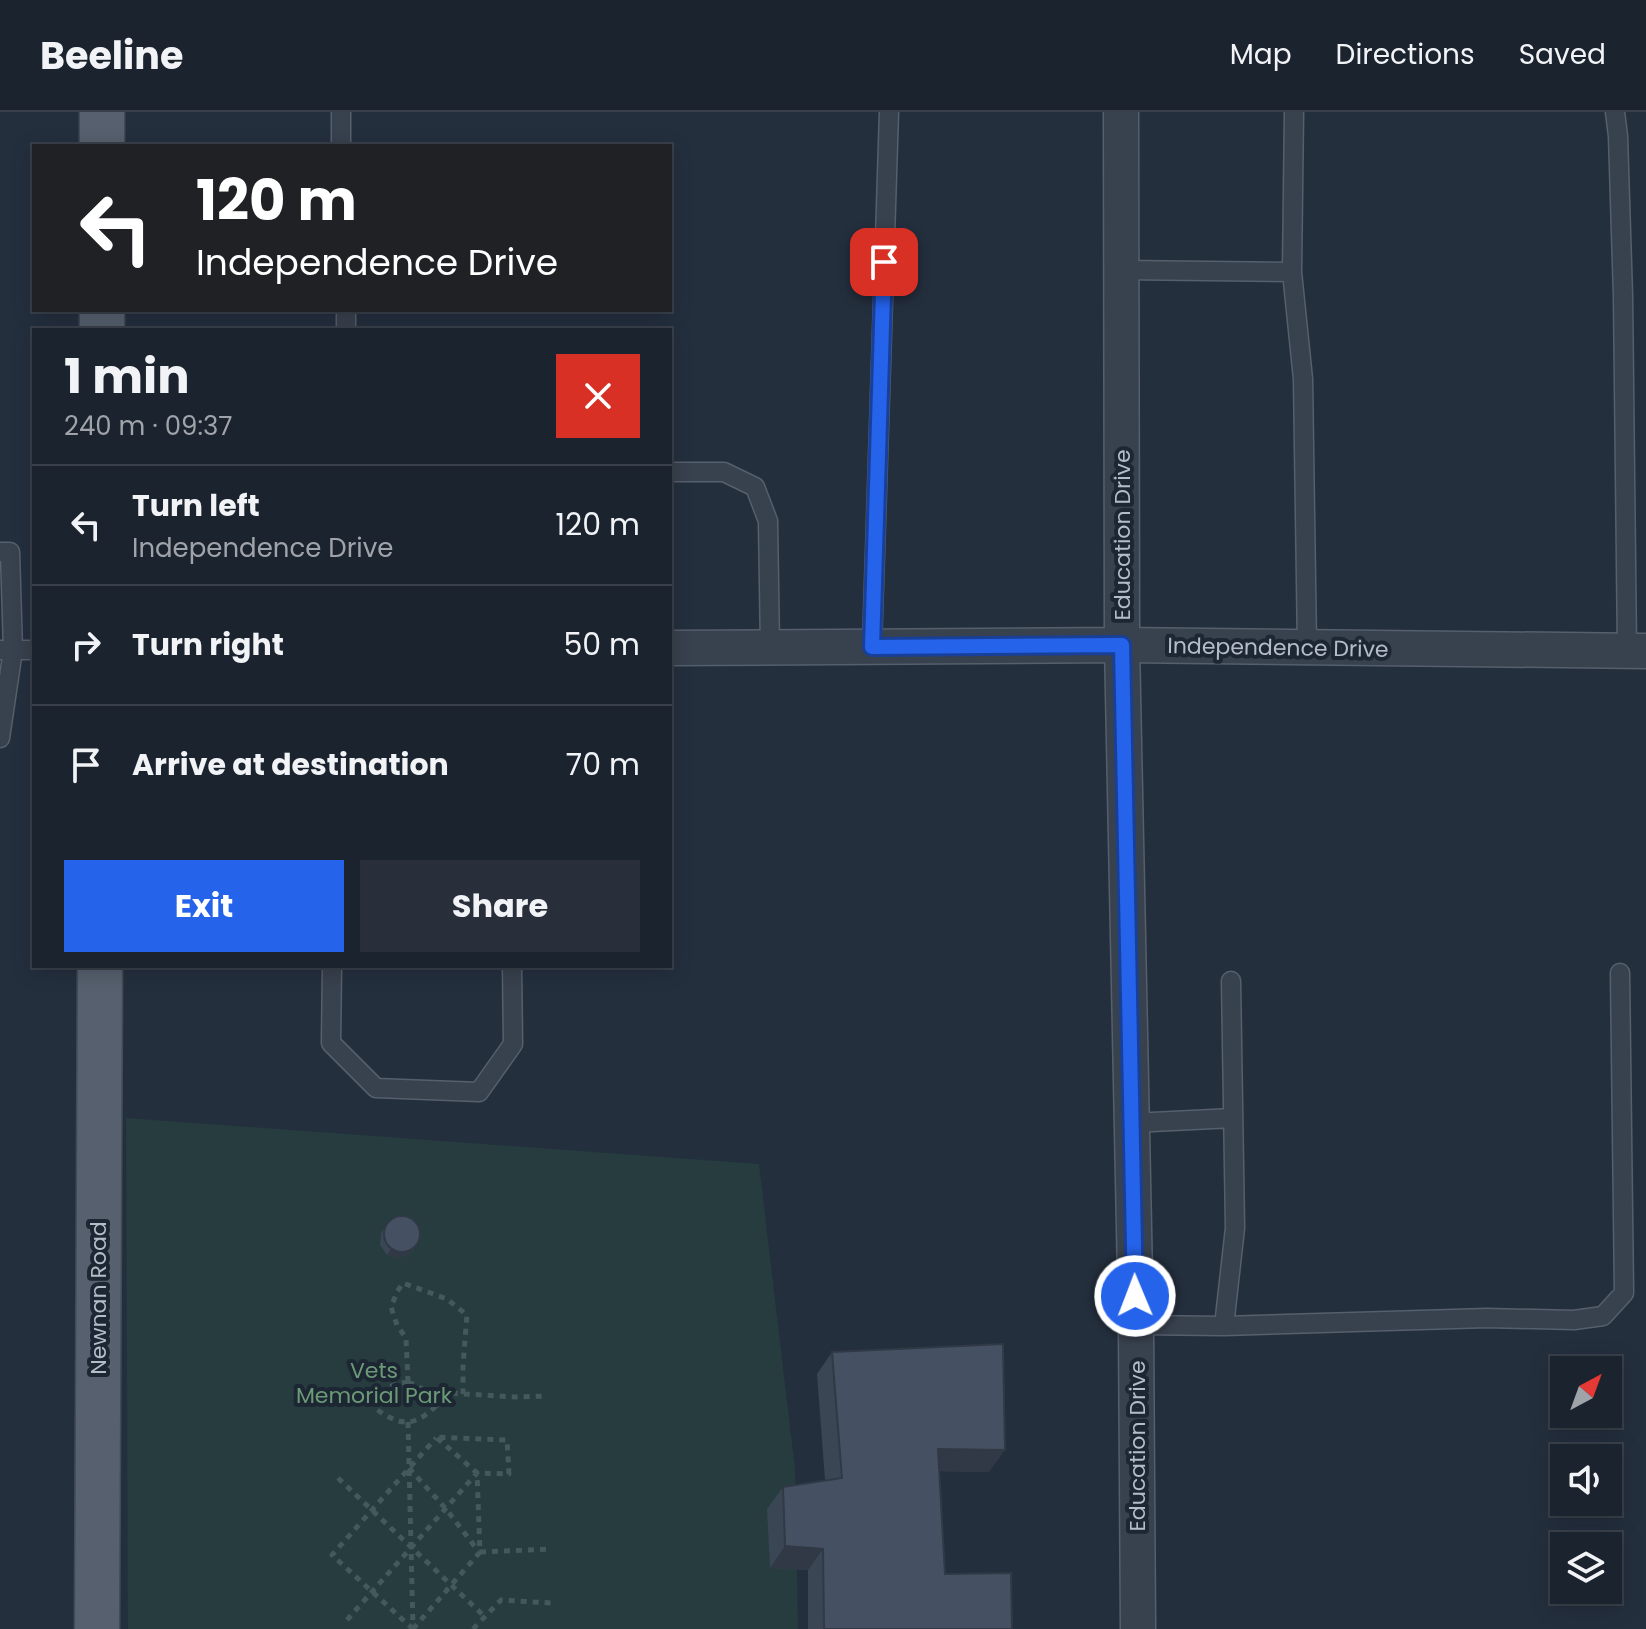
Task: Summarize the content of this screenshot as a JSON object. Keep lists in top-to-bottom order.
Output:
{
  "streets": {
    "main road": ["Newnan Road"],
    "street": ["Education Drive", "Independence Drive"]
  },
  "crossings": [
    ["Education Drive", "Independence Drive"]
  ],
  "parks": ["Vets Memorial Park"],
  "north": "top right",
  "page": {
    "header": "Beeline",
    "nav": ["Map", "Directions", "Saved"],
    "turn": ["120 m", "Independence Drive"],
    "heading": ["1 min", "240 m · 09:37"],
    "list": [
      {
        "name": "Turn left",
        "note": "Independence Drive",
        "value": "120 m"
      },
      {
        "name": "Turn right",
        "value": "50 m"
      },
      {
        "name": "Arrive at destination",
        "value": "70 m"
      }
    ],
    "buttons": ["Exit", "Share"]
  }
}
